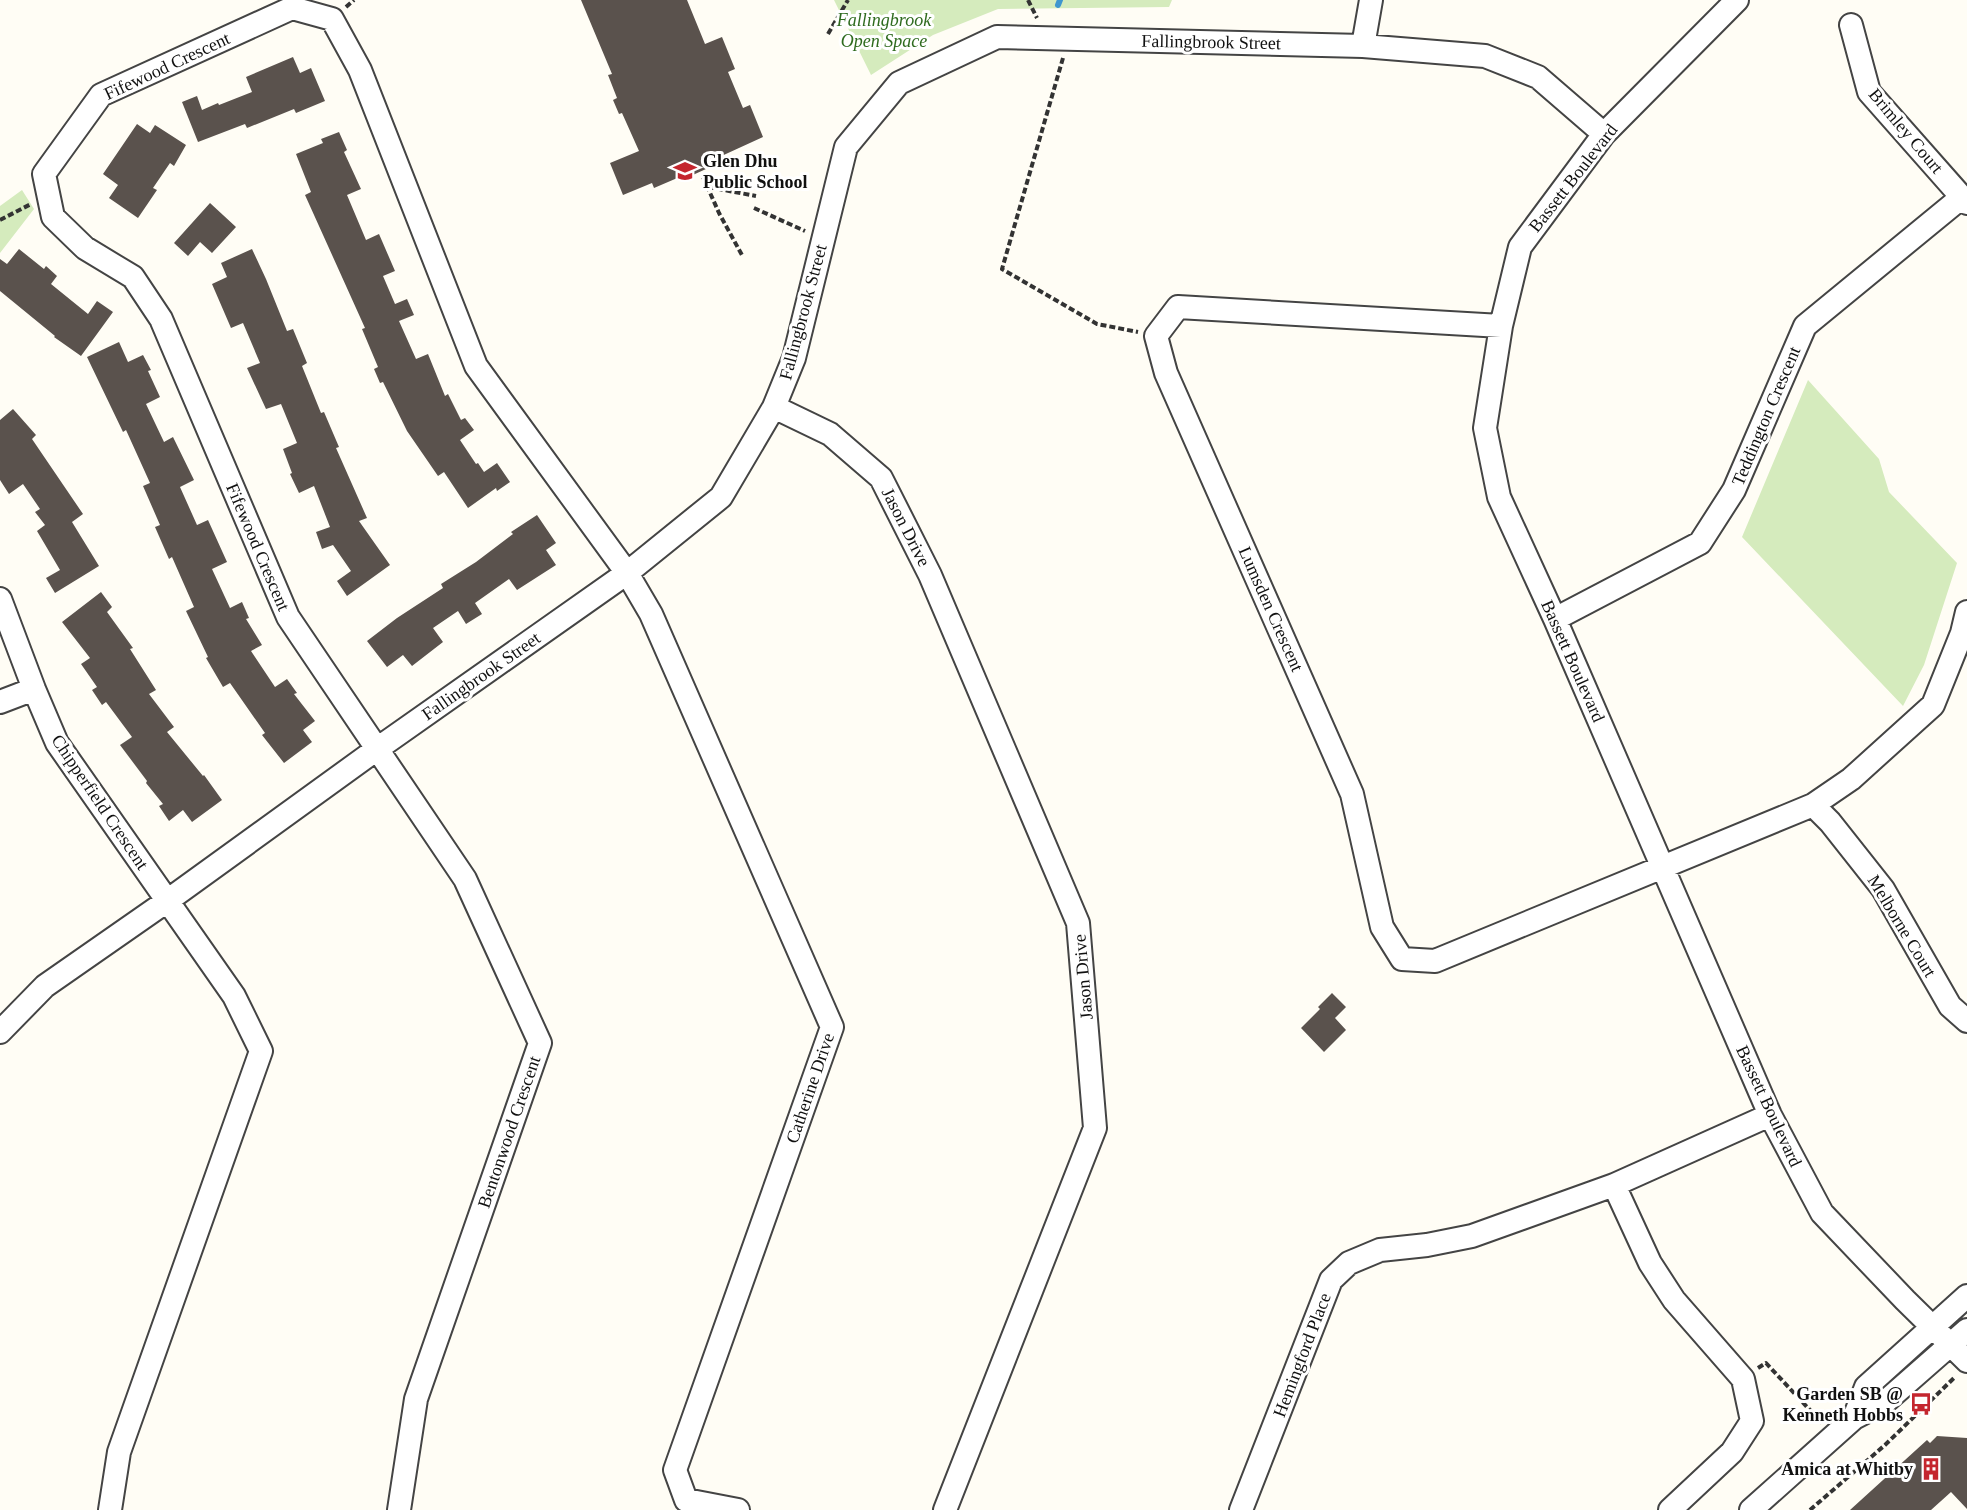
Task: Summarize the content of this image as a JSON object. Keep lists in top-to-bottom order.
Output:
{
  "streets": {
    "street": [
      "Fallingbrook Street",
      "Fifewood Crescent",
      "Brimley Court",
      "Bassett Boulevard",
      "Teddington Crescent",
      "Jason Drive",
      "Lumsden Crescent",
      "Chipperfield Crescent",
      "Melborne Court",
      "Catherine Drive",
      "Bentonwood Crescent",
      "Hemingford Place"
    ]
  },
  "crossings": [
    ["Fallingbrook Street", "Fifewood Crescent"],
    ["Fallingbrook Street", "Bassett Boulevard"],
    ["Fallingbrook Street", "Jason Drive"],
    ["Fallingbrook Street", "Chipperfield Crescent"],
    ["Fallingbrook Street", "Catherine Drive"],
    ["Fallingbrook Street", "Bentonwood Crescent"],
    ["Fifewood Crescent", "Catherine Drive"],
    ["Fifewood Crescent", "Bentonwood Crescent"],
    ["Brimley Court", "Teddington Crescent"],
    ["Bassett Boulevard", "Teddington Crescent"],
    ["Bassett Boulevard", "Lumsden Crescent"],
    ["Bassett Boulevard", "Hemingford Place"]
  ],
  "parks": ["Fallingbrook Open Space"],
  "places": {
    "school or university": ["Glen Dhu Public School"],
    "bus stop": ["Garden SB @ Kenneth Hobbs"],
    "building": ["Amica at Whitby"]
  }
}
